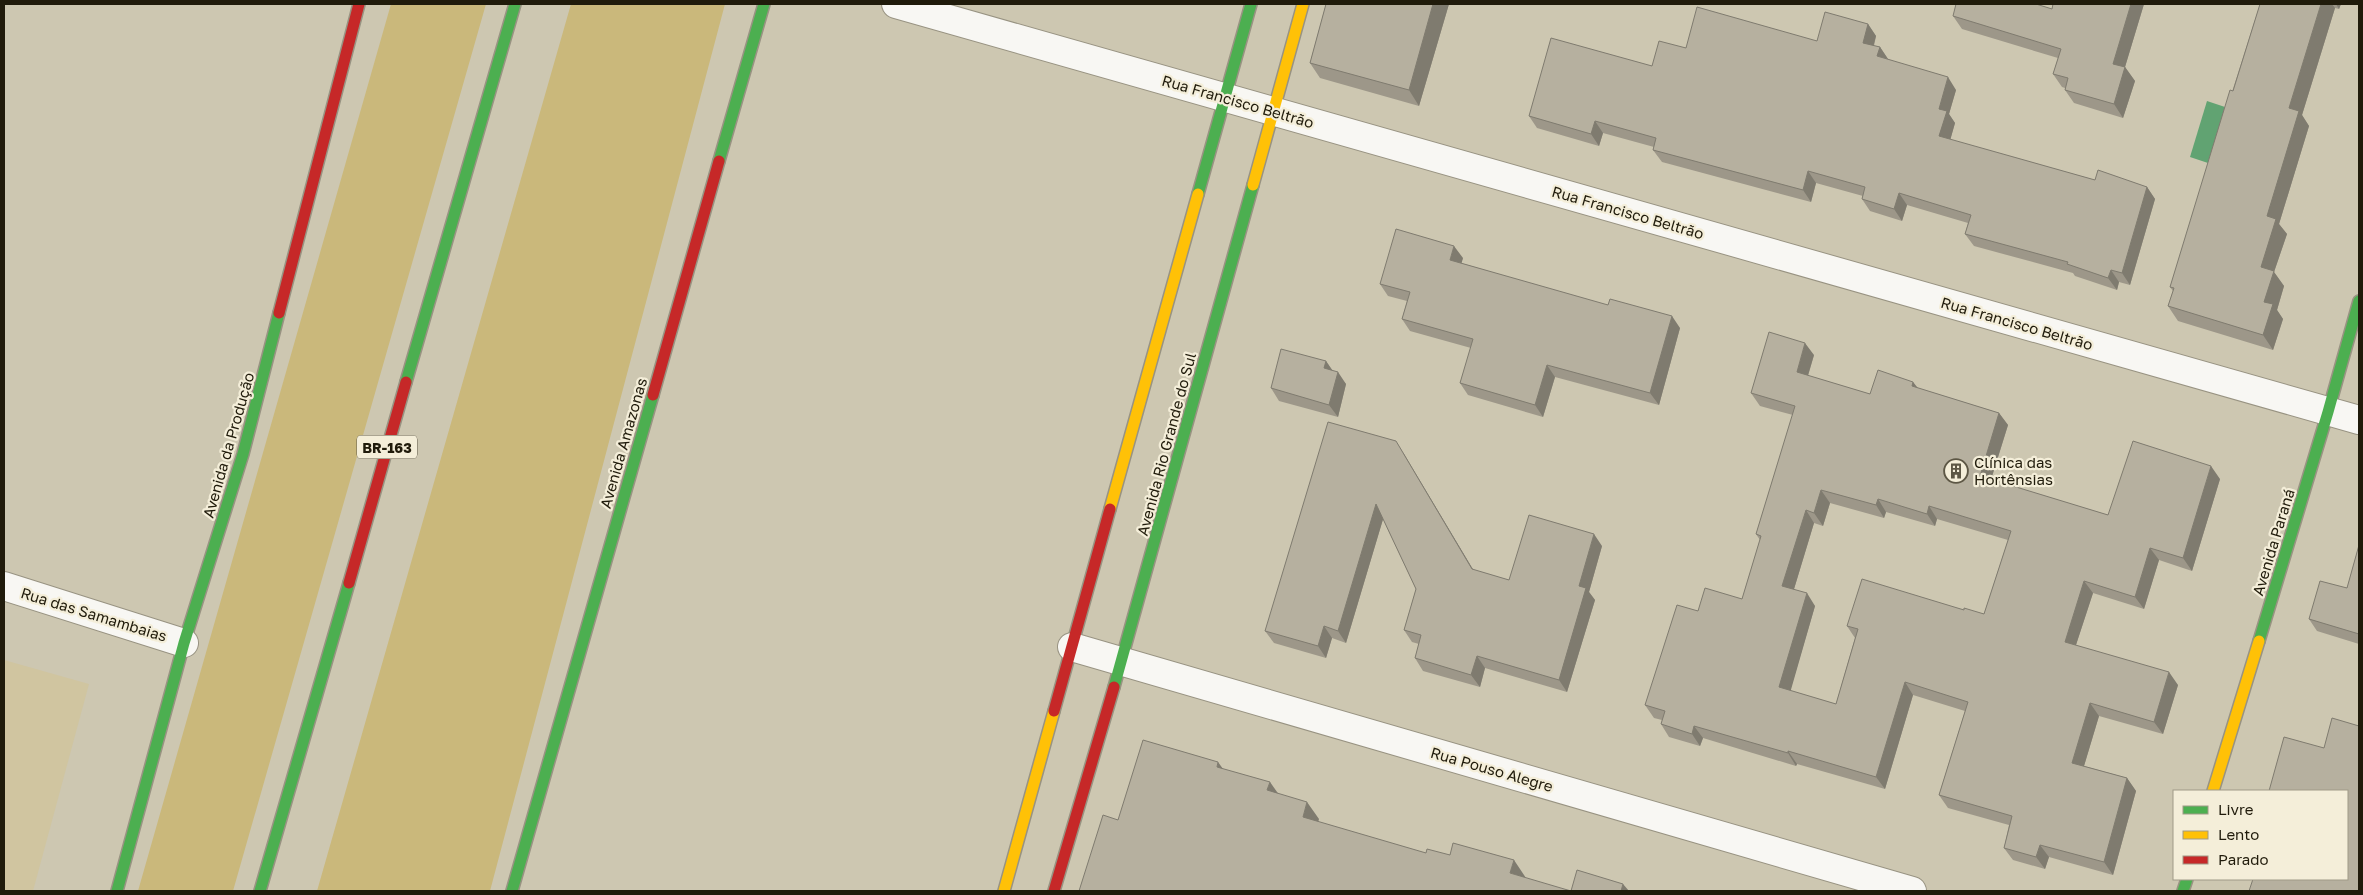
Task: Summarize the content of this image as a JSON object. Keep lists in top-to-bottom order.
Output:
{
  "streets": {
    "main road": [
      "Avenida Amazonas",
      "Avenida Rio Grande do Sul",
      "Avenida da Produção",
      "BR-163",
      "Avenida Paraná"
    ],
    "street": ["Rua Francisco Beltrão", "Rua das Samambaias", "Rua Pouso Alegre"]
  },
  "crossings": [
    ["Rua Francisco Beltrão", "Avenida Rio Grande do Sul"],
    ["Rua Francisco Beltrão", "Avenida Paraná"],
    ["Avenida Rio Grande do Sul", "Rua Pouso Alegre"],
    ["Avenida da Produção", "Rua das Samambaias"]
  ],
  "places": {
    "building": ["Clínica das Hortênsias"]
  },
  "legend": ["Livre", "Lento", "Parado"]
}
